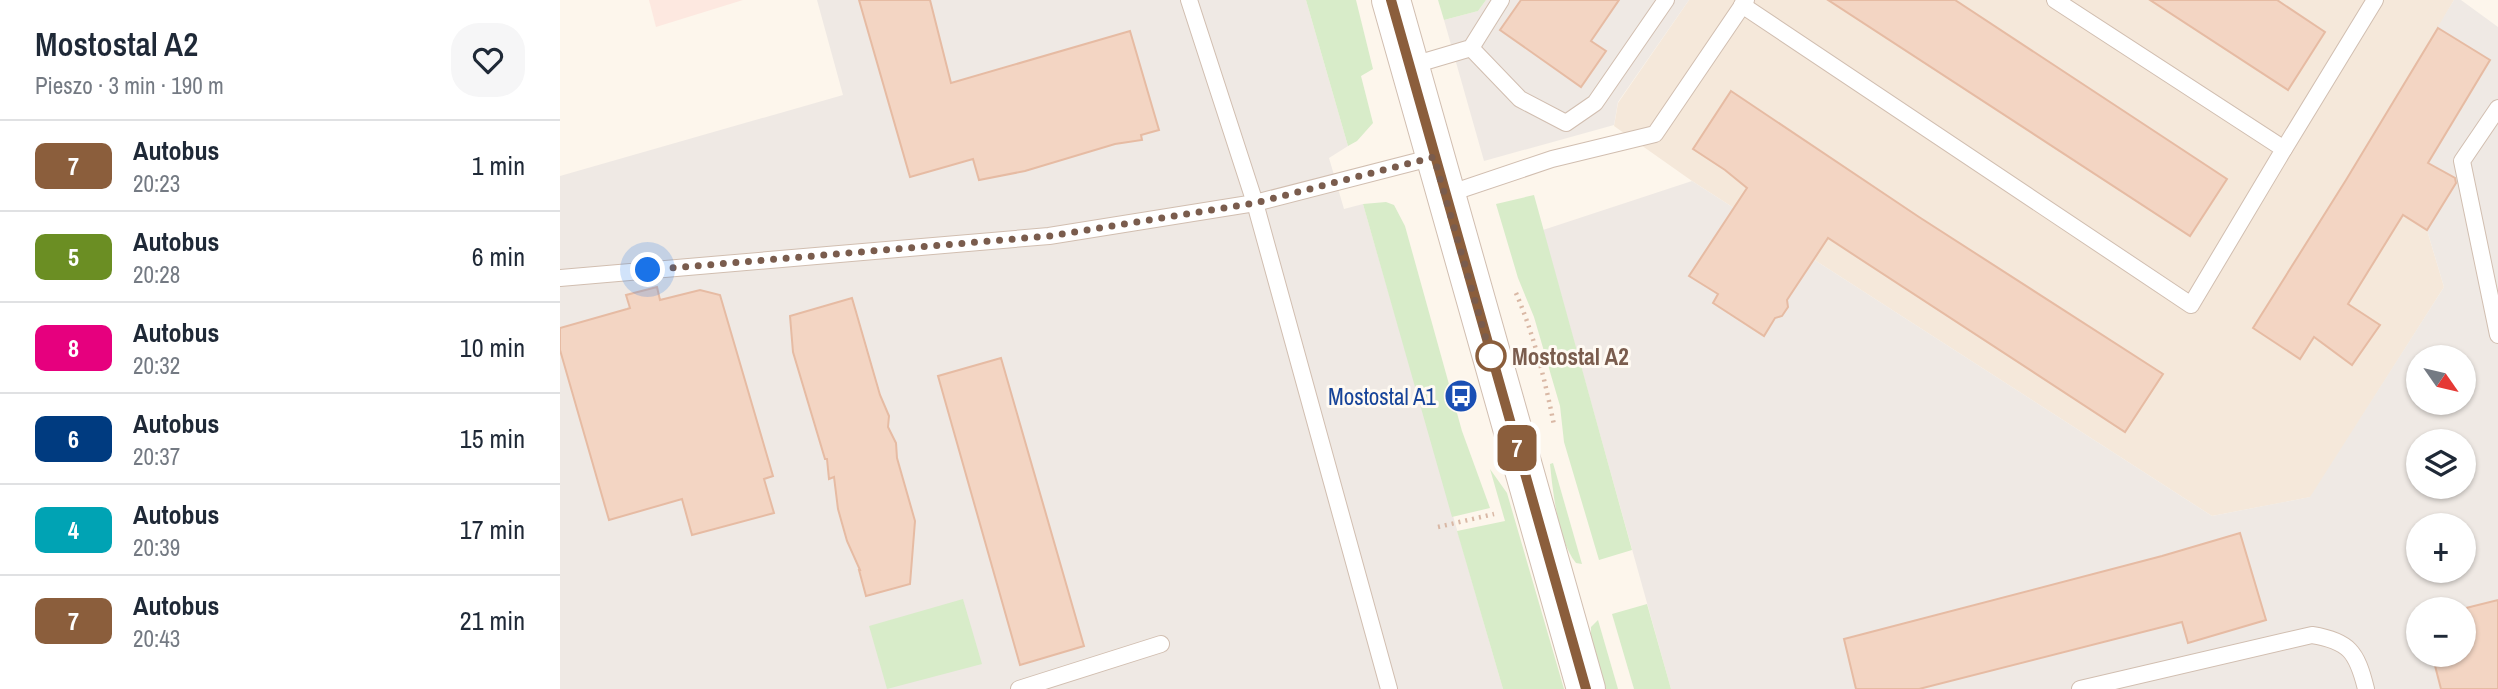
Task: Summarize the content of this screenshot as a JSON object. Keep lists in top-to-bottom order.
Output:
{
  "places": {
    "other": ["Mostostal A2"],
    "bus stop": ["Mostostal A1"]
  },
  "lines": ["bus line 7"],
  "north": "bottom right",
  "page": {
    "heading": ["Mostostal A2", "Pieszo · 3 min · 190 m"],
    "on_map": "7",
    "list": [
      {
        "mark": "7",
        "name": "Autobus",
        "note": "20:23",
        "value": "1 min"
      },
      {
        "mark": "5",
        "name": "Autobus",
        "note": "20:28",
        "value": "6 min"
      },
      {
        "mark": "8",
        "name": "Autobus",
        "note": "20:32",
        "value": "10 min"
      },
      {
        "mark": "6",
        "name": "Autobus",
        "note": "20:37",
        "value": "15 min"
      },
      {
        "mark": "4",
        "name": "Autobus",
        "note": "20:39",
        "value": "17 min"
      },
      {
        "mark": "7",
        "name": "Autobus",
        "note": "20:43",
        "value": "21 min"
      }
    ],
    "map_buttons": ["+", "−"]
  }
}
